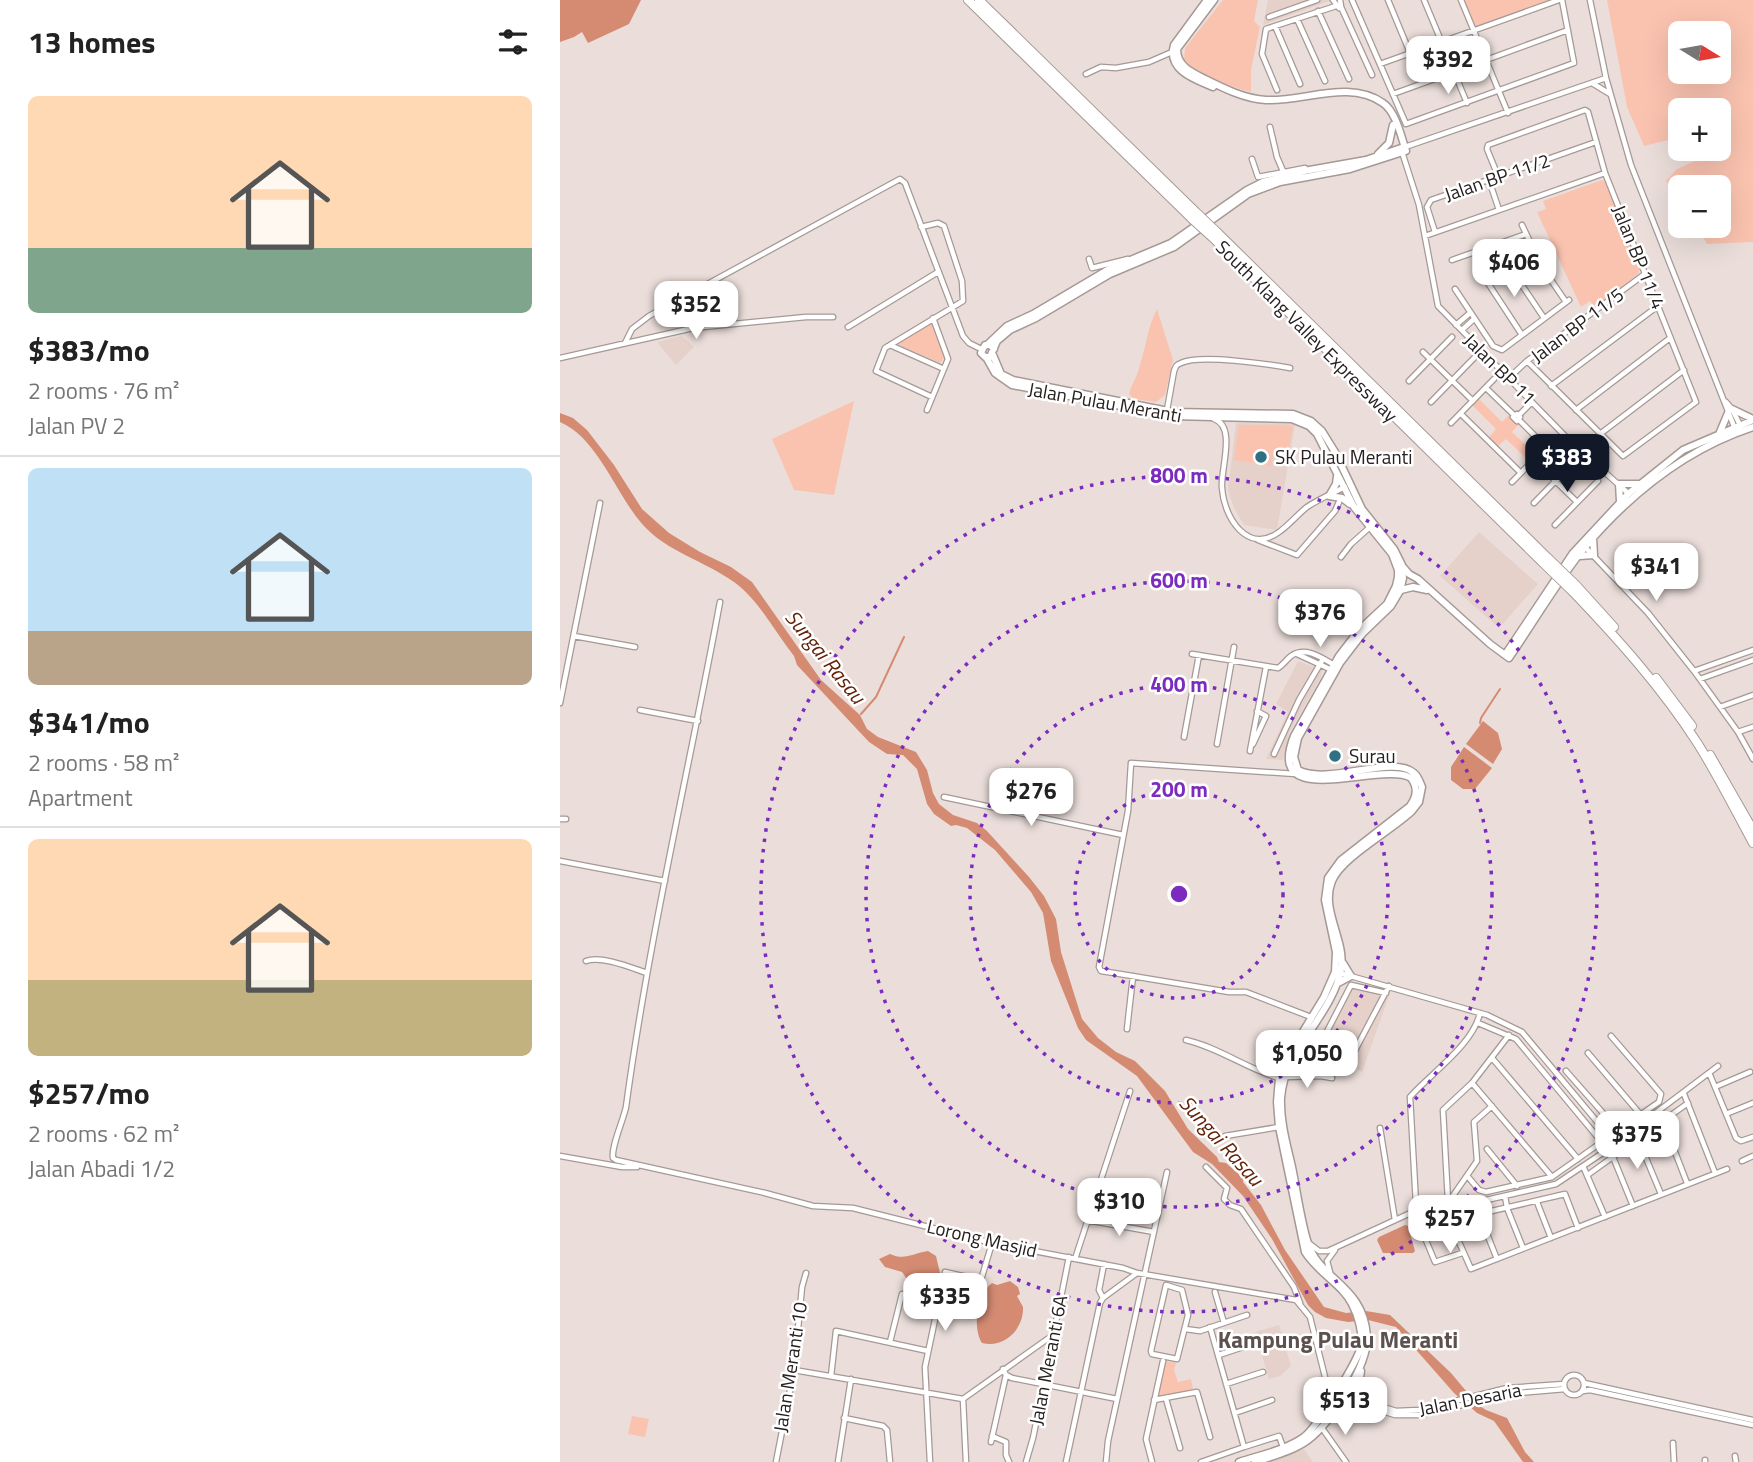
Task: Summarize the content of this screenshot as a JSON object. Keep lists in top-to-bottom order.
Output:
{
  "streets": {
    "highway": ["South Klang Valley Expressway"],
    "main road": ["Jalan Pulau Meranti"],
    "street": [
      "Jalan BP 11/2",
      "Jalan BP 11/4",
      "Jalan BP 11/5",
      "Jalan BP 11",
      "Lorong Masjid",
      "Jalan Meranti 6A",
      "Jalan Meranti 10",
      "Jalan Desaria"
    ]
  },
  "crossings": [
    ["Jalan BP 11/2", "Jalan BP 11/4"],
    ["Jalan BP 11/4", "Jalan BP 11/5"],
    ["Jalan BP 11/5", "Jalan BP 11"],
    ["Lorong Masjid", "Jalan Meranti 6A"]
  ],
  "districts": ["Kampung Pulau Meranti"],
  "water": ["Sungai Rasau"],
  "places": ["SK Pulau Meranti", "Surau"],
  "north": "right",
  "page": {
    "heading": "13 homes",
    "map_buttons": ["+", "−"],
    "price": [
      "$392",
      "$406",
      "$352",
      "$383",
      "$341",
      "$376",
      "$276",
      "$1,050",
      "$375",
      "$310",
      "$257",
      "$335",
      "$513"
    ],
    "list": [
      {
        "name": "$383/mo",
        "note": "2 rooms · 76 m² · Jalan PV 2"
      },
      {
        "name": "$341/mo",
        "note": "2 rooms · 58 m² · Apartment"
      },
      {
        "name": "$257/mo",
        "note": "2 rooms · 62 m² · Jalan Abadi 1/2"
      }
    ]
  },
  "rings": [
    "800 m",
    "600 m",
    "400 m",
    "200 m"
  ]
}
